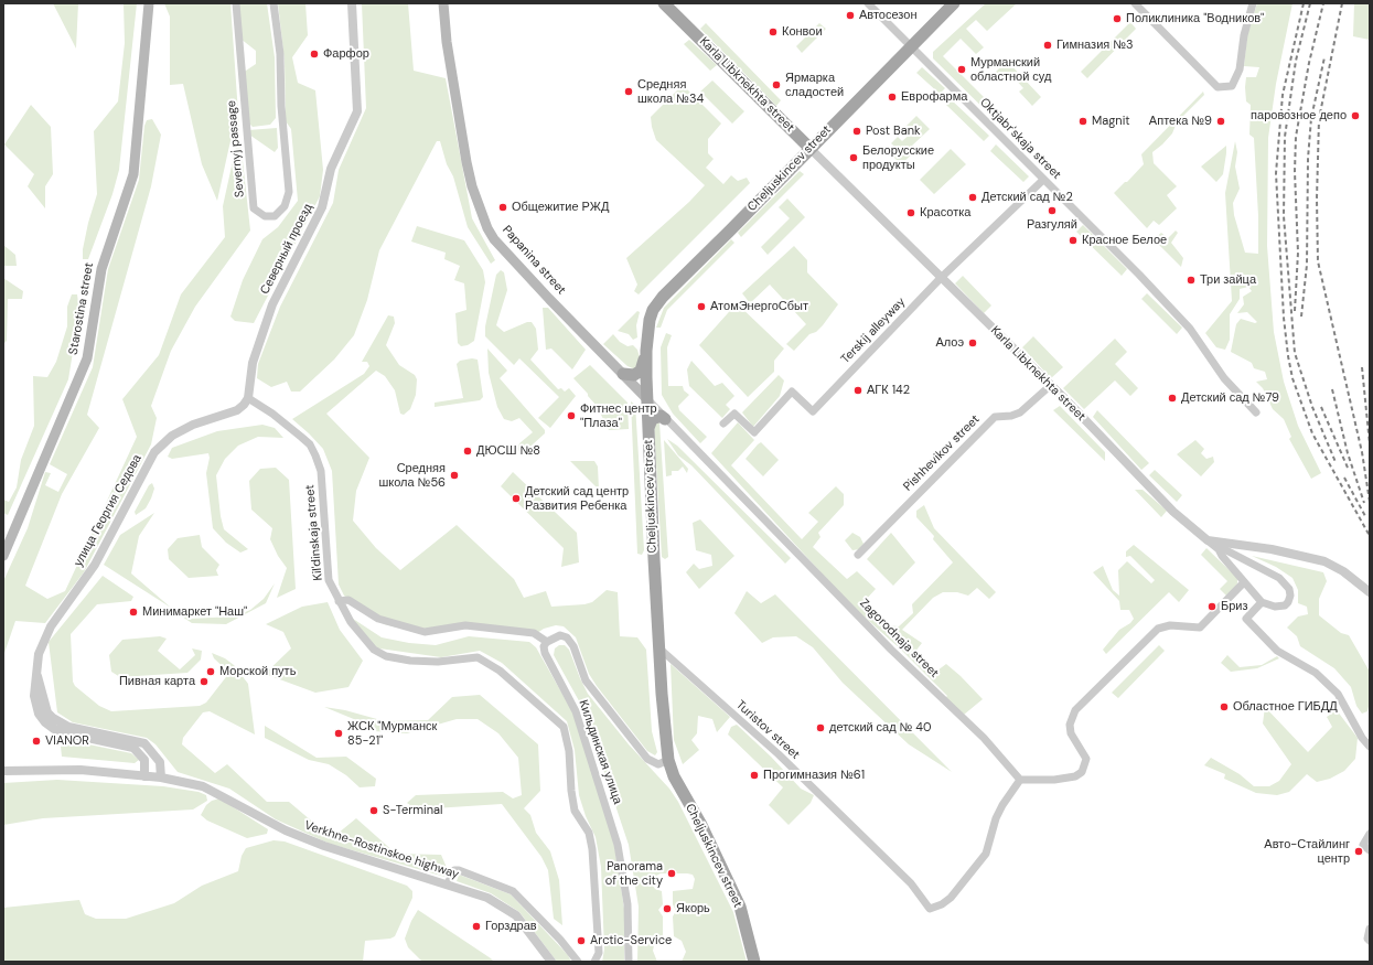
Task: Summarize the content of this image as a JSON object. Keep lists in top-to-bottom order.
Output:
{
  "streets": {
    "main road": [
      "Karla Libknekhta street",
      "Cheljuskincev street",
      "Papanina street",
      "Starostina street"
    ],
    "street": [
      "Oktjabr'skaja street",
      "Severnyj passage",
      "Северный проезд",
      "Terskij alleyway",
      "Pishhevikov street",
      "улица Георгия Седова",
      "Kil'dinskaja street",
      "Zagorodnaja street",
      "Turistov street",
      "Кильдинская улица",
      "Verkhne-Rostinskoe highway"
    ]
  },
  "crossings": [
    ["Karla Libknekhta street", "Cheljuskincev street"],
    ["Karla Libknekhta street", "Terskij alleyway"],
    ["Karla Libknekhta street", "Pishhevikov street"],
    ["Oktjabr'skaja street", "Cheljuskincev street"],
    ["Oktjabr'skaja street", "Terskij alleyway"],
    ["Cheljuskincev street", "Papanina street"],
    ["Cheljuskincev street", "Zagorodnaja street"],
    ["Cheljuskincev street", "Turistov street"],
    ["Северный проезд", "улица Георгия Седова"],
    ["Северный проезд", "Kil'dinskaja street"],
    ["Papanina street", "Zagorodnaja street"],
    ["улица Георгия Седова", "Kil'dinskaja street"],
    ["улица Георгия Седова", "Verkhne-Rostinskoe highway"],
    ["Zagorodnaja street", "Turistov street"]
  ],
  "places": [
    "Автосезон",
    "Поликлиника \"Водников\"",
    "Конвои",
    "Гимназия №3",
    "Фарфор",
    "Мурманский областной суд",
    "Ярмарка сладостей",
    "Средняя школа №34",
    "Еврофарма",
    "паровозное депо",
    "Magnit",
    "Аптека №9",
    "Post Bank",
    "Белорусские продукты",
    "Детский сад №2",
    "Общежитие РЖД",
    "Разгуляй",
    "Красотка",
    "Красное Белое",
    "Три зайца",
    "АтомЭнергоСбыт",
    "Алоэ",
    "АГК 142",
    "Детский сад №79",
    "Фитнес центр \"Плаза\"",
    "ДЮСШ №8",
    "Средняя школа №56",
    "Детский сад центр Развития Ребенка",
    "Бриз",
    "Минимаркет \"Наш\"",
    "Морской путь",
    "Пивная карта",
    "Областное ГИБДД",
    "детский сад № 40",
    "ЖСК \"Мурманск 85-21\"",
    "VIANOR",
    "Прогимназия №61",
    "S-Terminal",
    "Авто-Стайлинг центр",
    "Panorama of the city",
    "Якорь",
    "Горздрав",
    "Arctic-Service"
  ]
}
